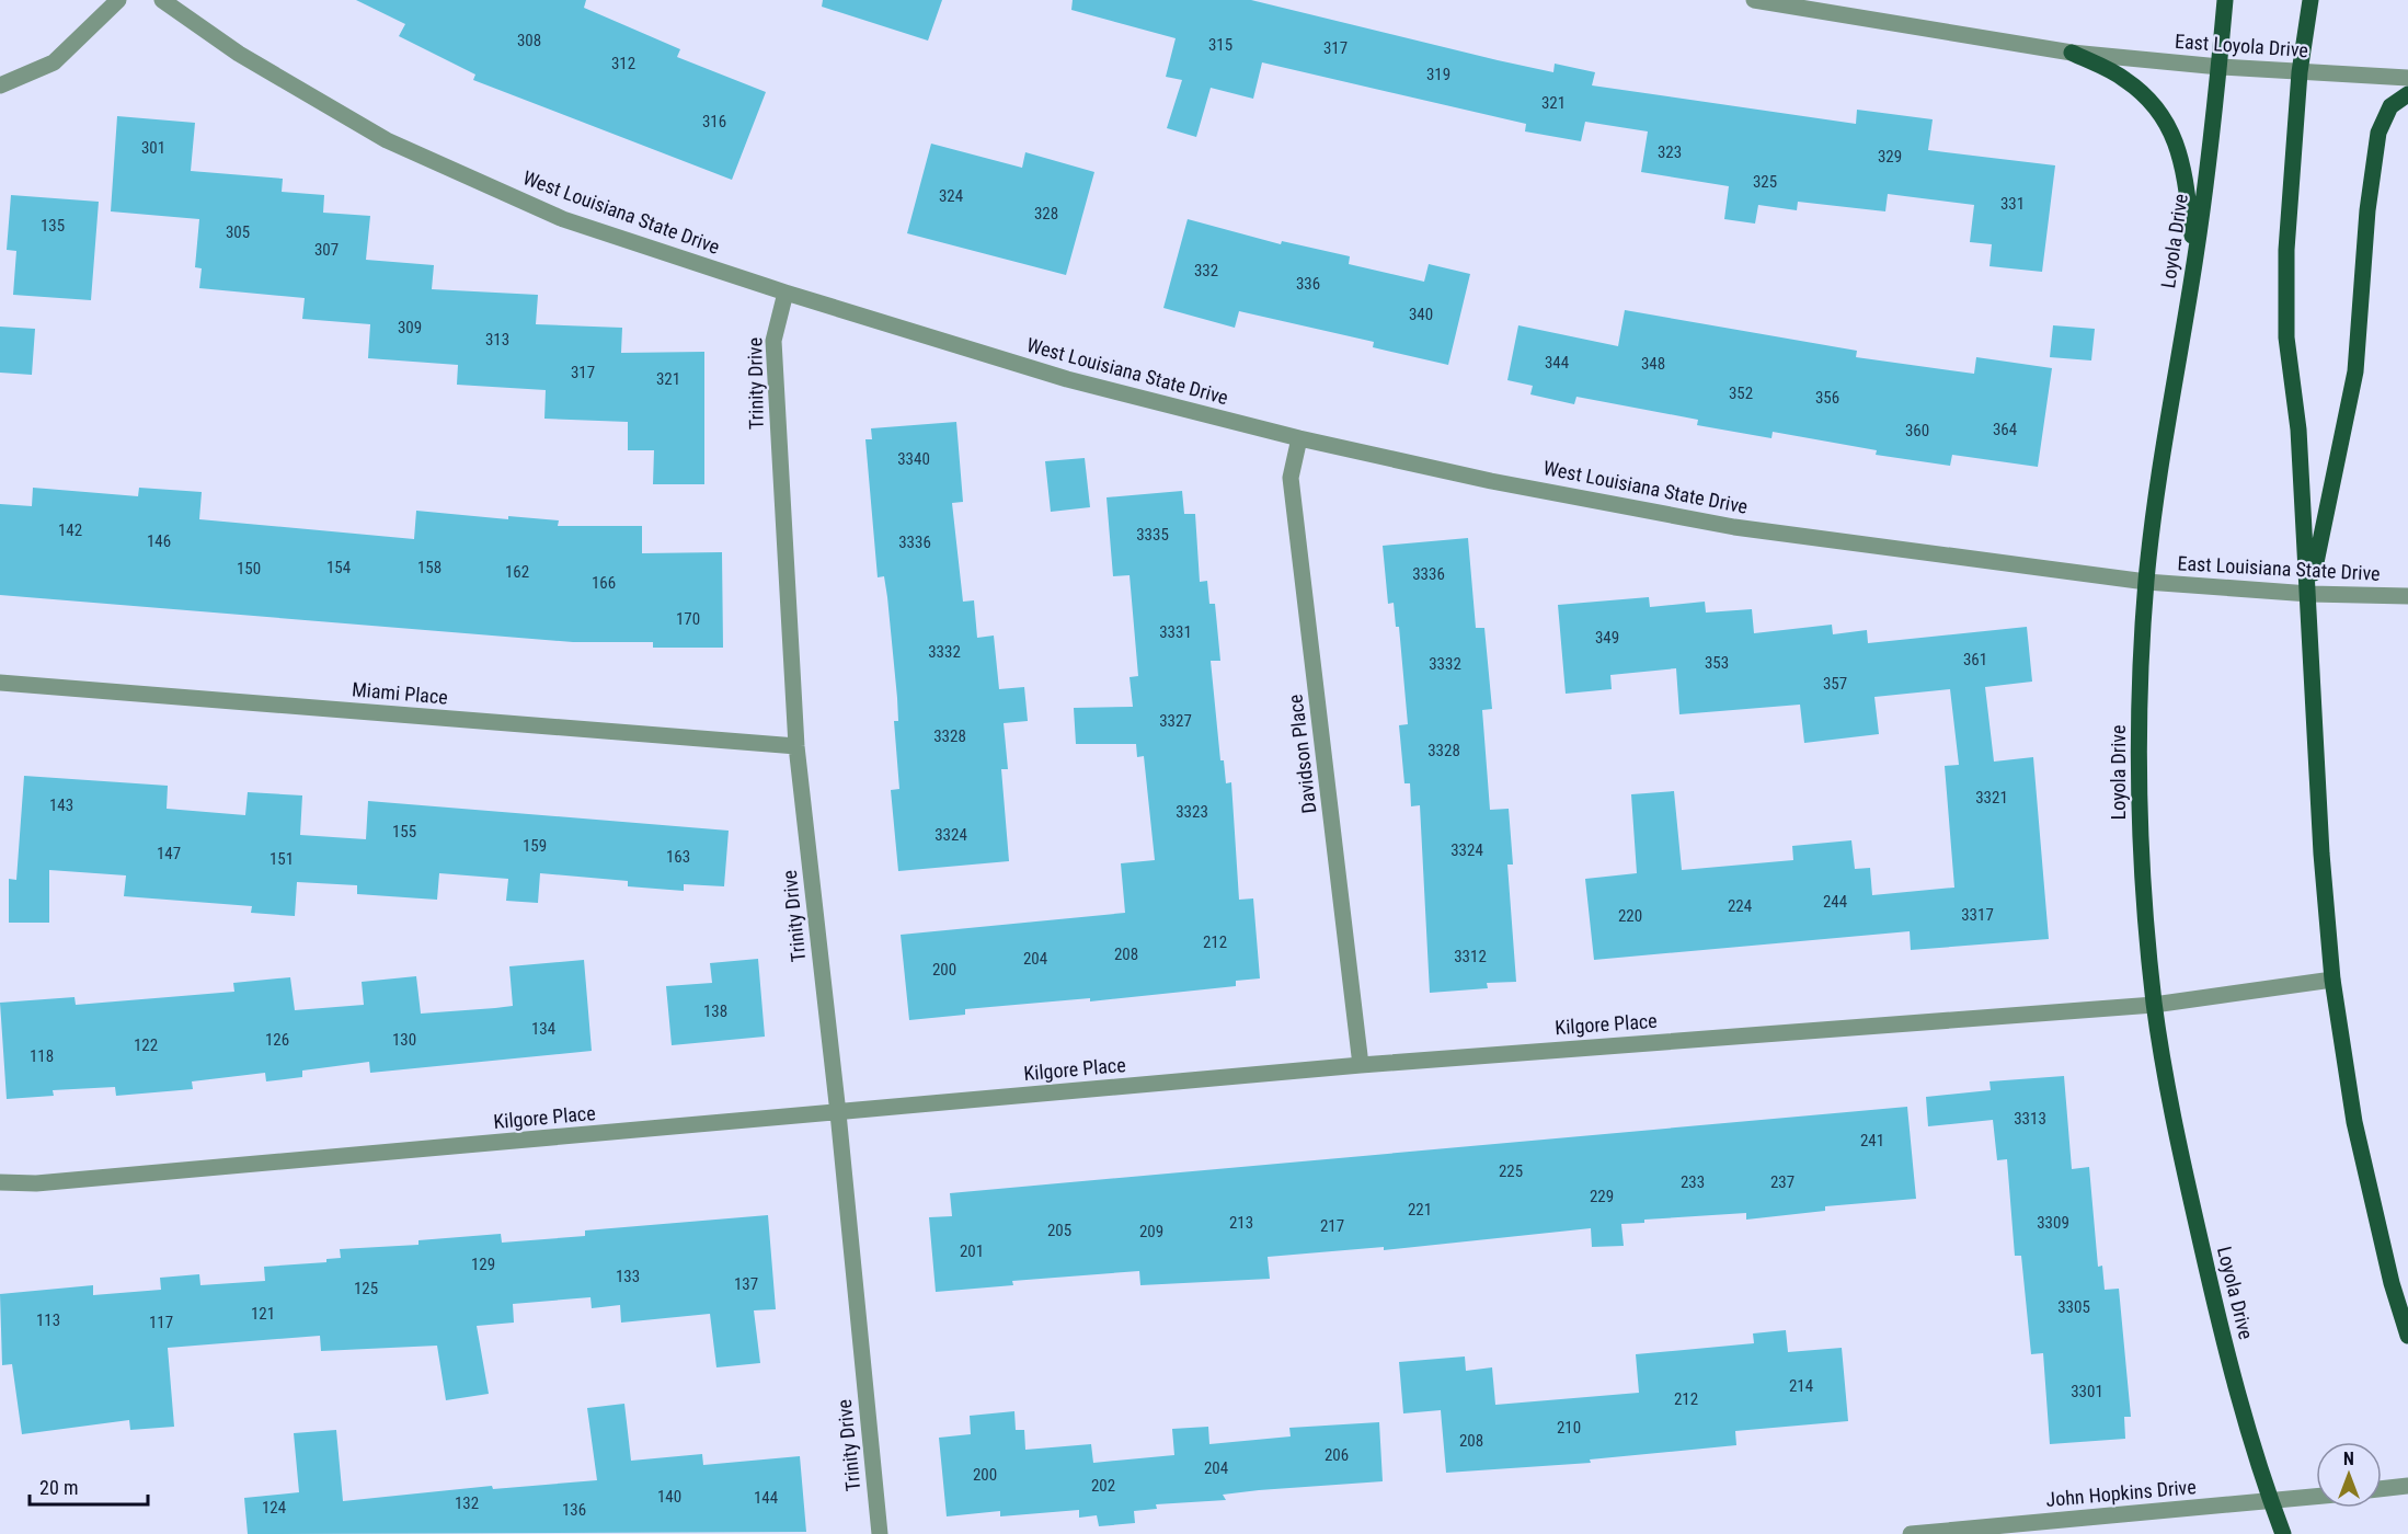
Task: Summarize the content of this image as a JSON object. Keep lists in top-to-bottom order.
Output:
{
  "streets": {
    "main road": ["Loyola Drive"],
    "street": [
      "East Loyola Drive",
      "West Louisiana State Drive",
      "Trinity Drive",
      "East Louisiana State Drive",
      "Miami Place",
      "Davidson Place",
      "Kilgore Place",
      "John Hopkins Drive"
    ]
  },
  "crossings": [
    ["East Loyola Drive", "Loyola Drive"],
    ["West Louisiana State Drive", "Loyola Drive"],
    ["West Louisiana State Drive", "Trinity Drive"],
    ["West Louisiana State Drive", "East Louisiana State Drive"],
    ["West Louisiana State Drive", "Davidson Place"],
    ["Loyola Drive", "East Louisiana State Drive"],
    ["Loyola Drive", "Kilgore Place"],
    ["Loyola Drive", "John Hopkins Drive"],
    ["Trinity Drive", "Miami Place"],
    ["Trinity Drive", "Kilgore Place"],
    ["Davidson Place", "Kilgore Place"]
  ],
  "house_numbers": [
    "308",
    "315",
    "317",
    "312",
    "319",
    "321",
    "316",
    "301",
    "323",
    "329",
    "325",
    "324",
    "331",
    "328",
    "135",
    "305",
    "307",
    "332",
    "336",
    "340",
    "309",
    "313",
    "344",
    "348",
    "317",
    "321",
    "352",
    "356",
    "364",
    "360",
    "3340",
    "142",
    "3335",
    "146",
    "3336",
    "154",
    "158",
    "150",
    "162",
    "3336",
    "166",
    "170",
    "3331",
    "349",
    "3332",
    "361",
    "353",
    "3332",
    "357",
    "3327",
    "3328",
    "3328",
    "3321",
    "143",
    "3323",
    "155",
    "3324",
    "159",
    "3324",
    "147",
    "163",
    "151",
    "244",
    "224",
    "3317",
    "220",
    "212",
    "208",
    "3312",
    "204",
    "200",
    "138",
    "134",
    "126",
    "130",
    "122",
    "118",
    "3313",
    "241",
    "225",
    "233",
    "237",
    "229",
    "221",
    "213",
    "3309",
    "217",
    "205",
    "209",
    "201",
    "129",
    "133",
    "137",
    "125",
    "3305",
    "121",
    "113",
    "117",
    "214",
    "3301",
    "212",
    "210",
    "208",
    "206",
    "204",
    "200",
    "202",
    "140",
    "144",
    "132",
    "124",
    "136"
  ],
  "scale_bar": "20 m",
  "north": "top"
}
